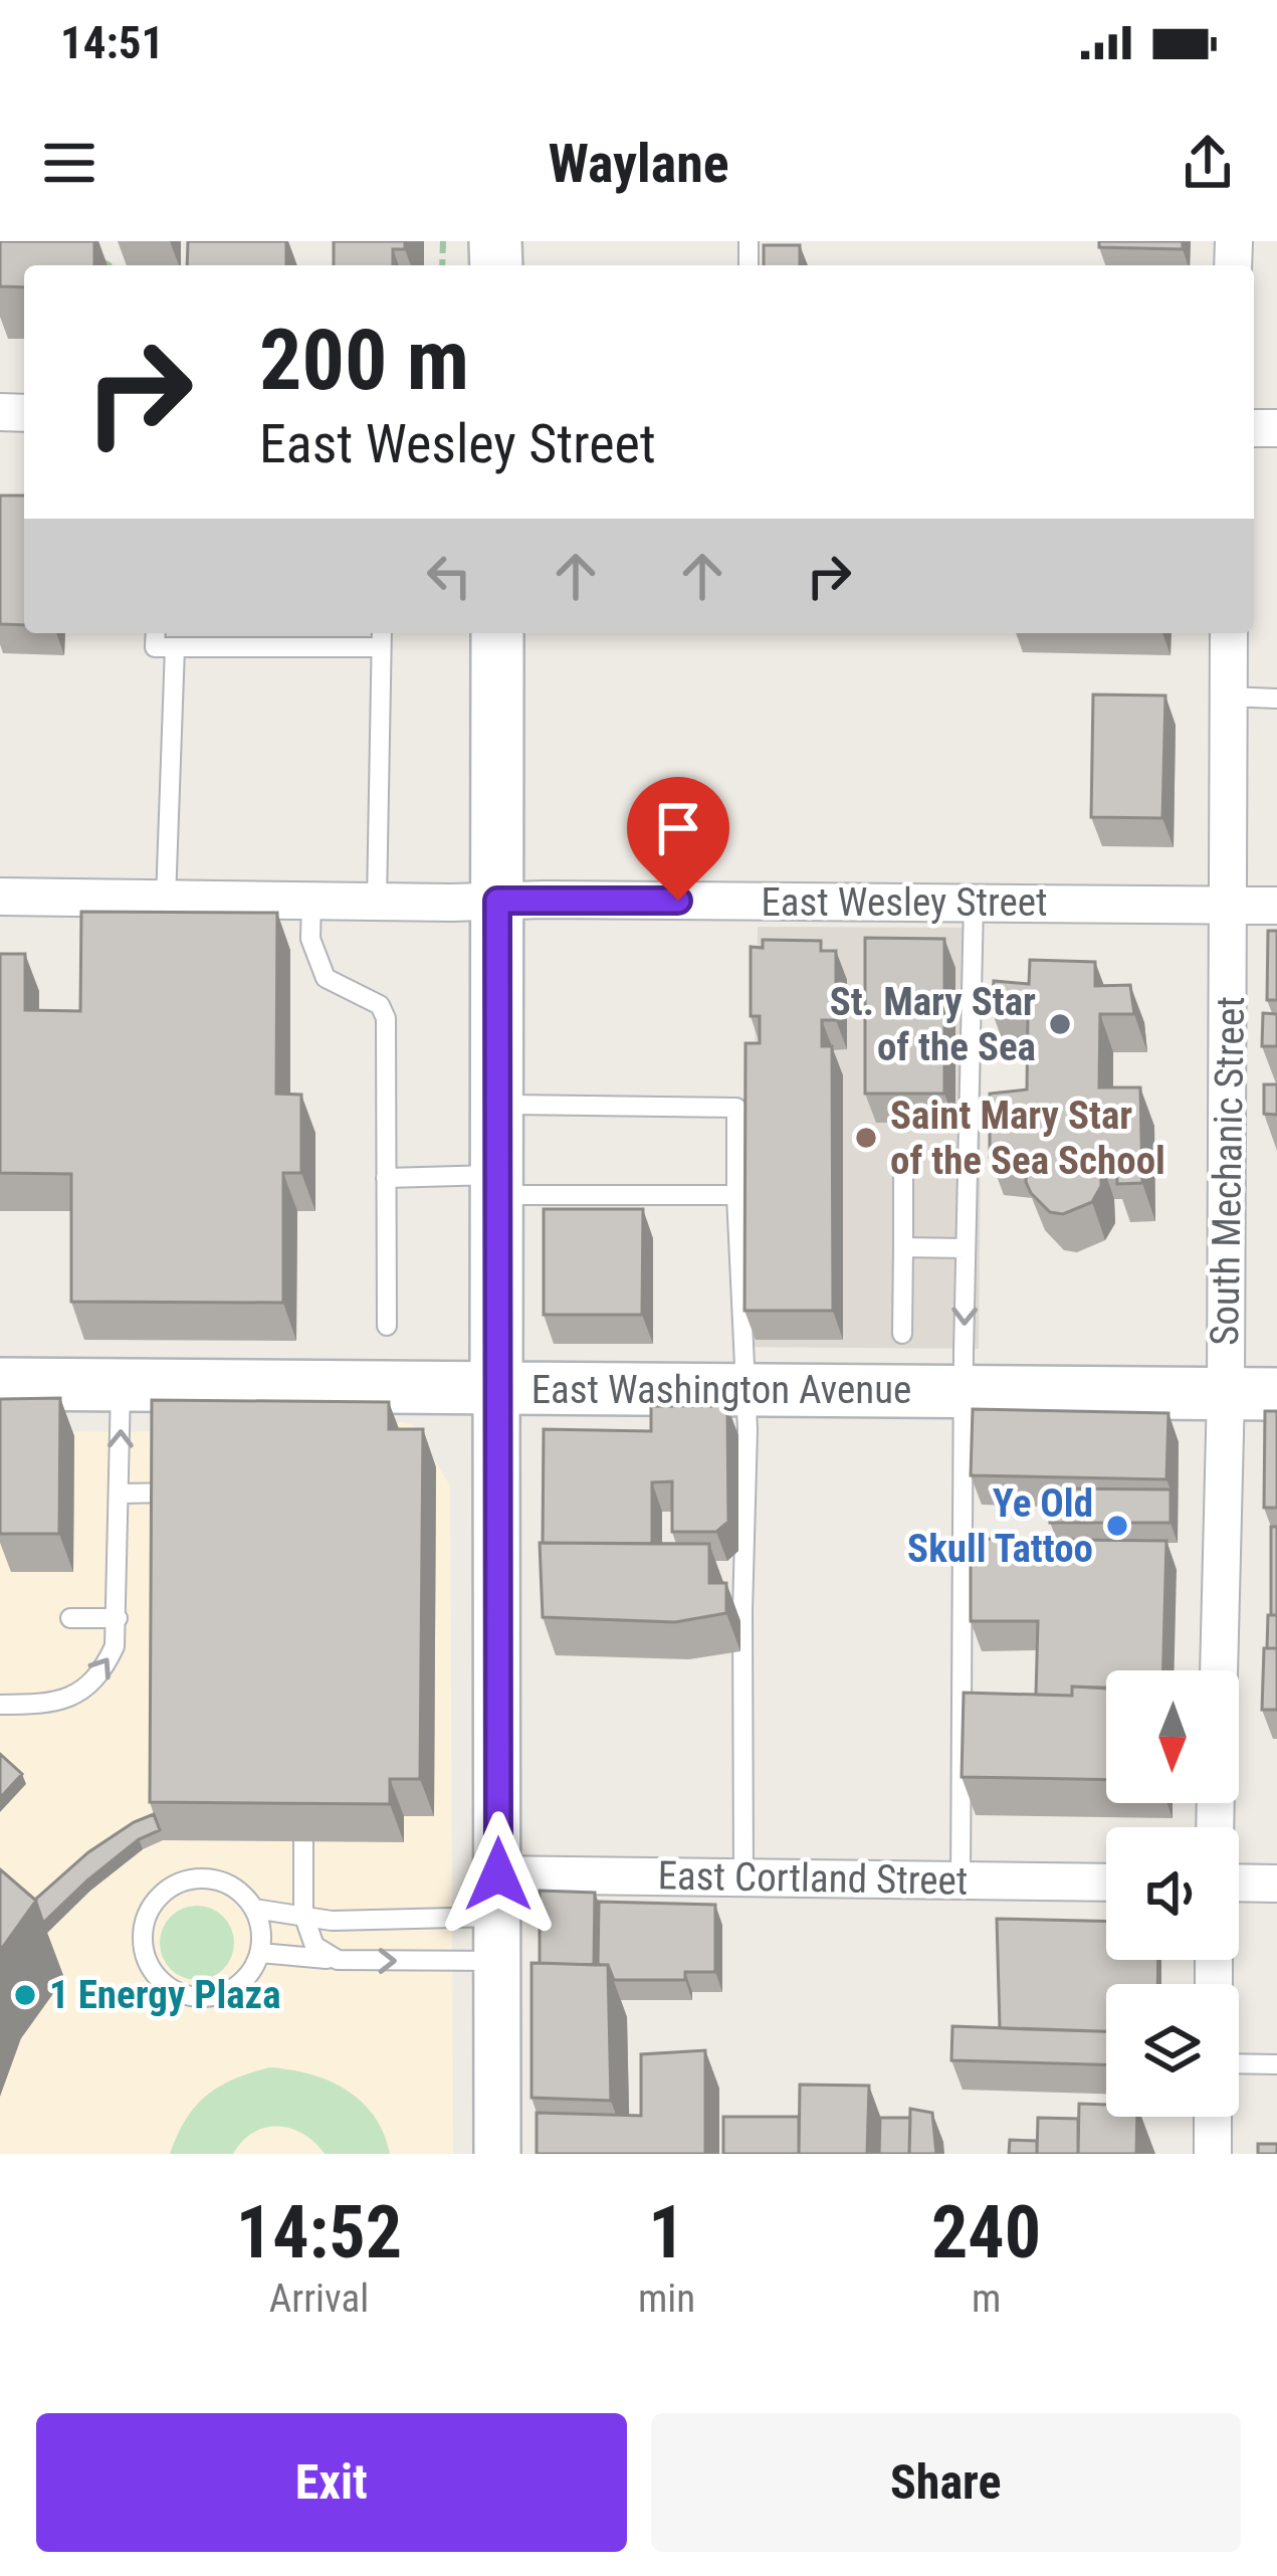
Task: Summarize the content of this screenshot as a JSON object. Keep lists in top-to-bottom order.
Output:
{
  "streets": {
    "main road": ["East Washington Avenue"],
    "street": ["East Wesley Street", "South Mechanic Street", "East Cortland Street"]
  },
  "crossings": [
    ["East Wesley Street", "South Mechanic Street"],
    ["South Mechanic Street", "East Washington Avenue"]
  ],
  "places": [
    "St. Mary Star of the Sea",
    "Saint Mary Star of the Sea School",
    "Ye Old Skull Tattoo",
    "1 Energy Plaza"
  ],
  "north": "bottom",
  "page": {
    "status": "14:51",
    "header": "Waylane",
    "turn": ["200 m", "East Wesley Street"],
    "eta": [
      "14:52",
      "Arrival",
      "1",
      "min",
      "240",
      "m"
    ],
    "buttons": ["Exit", "Share"]
  }
}
